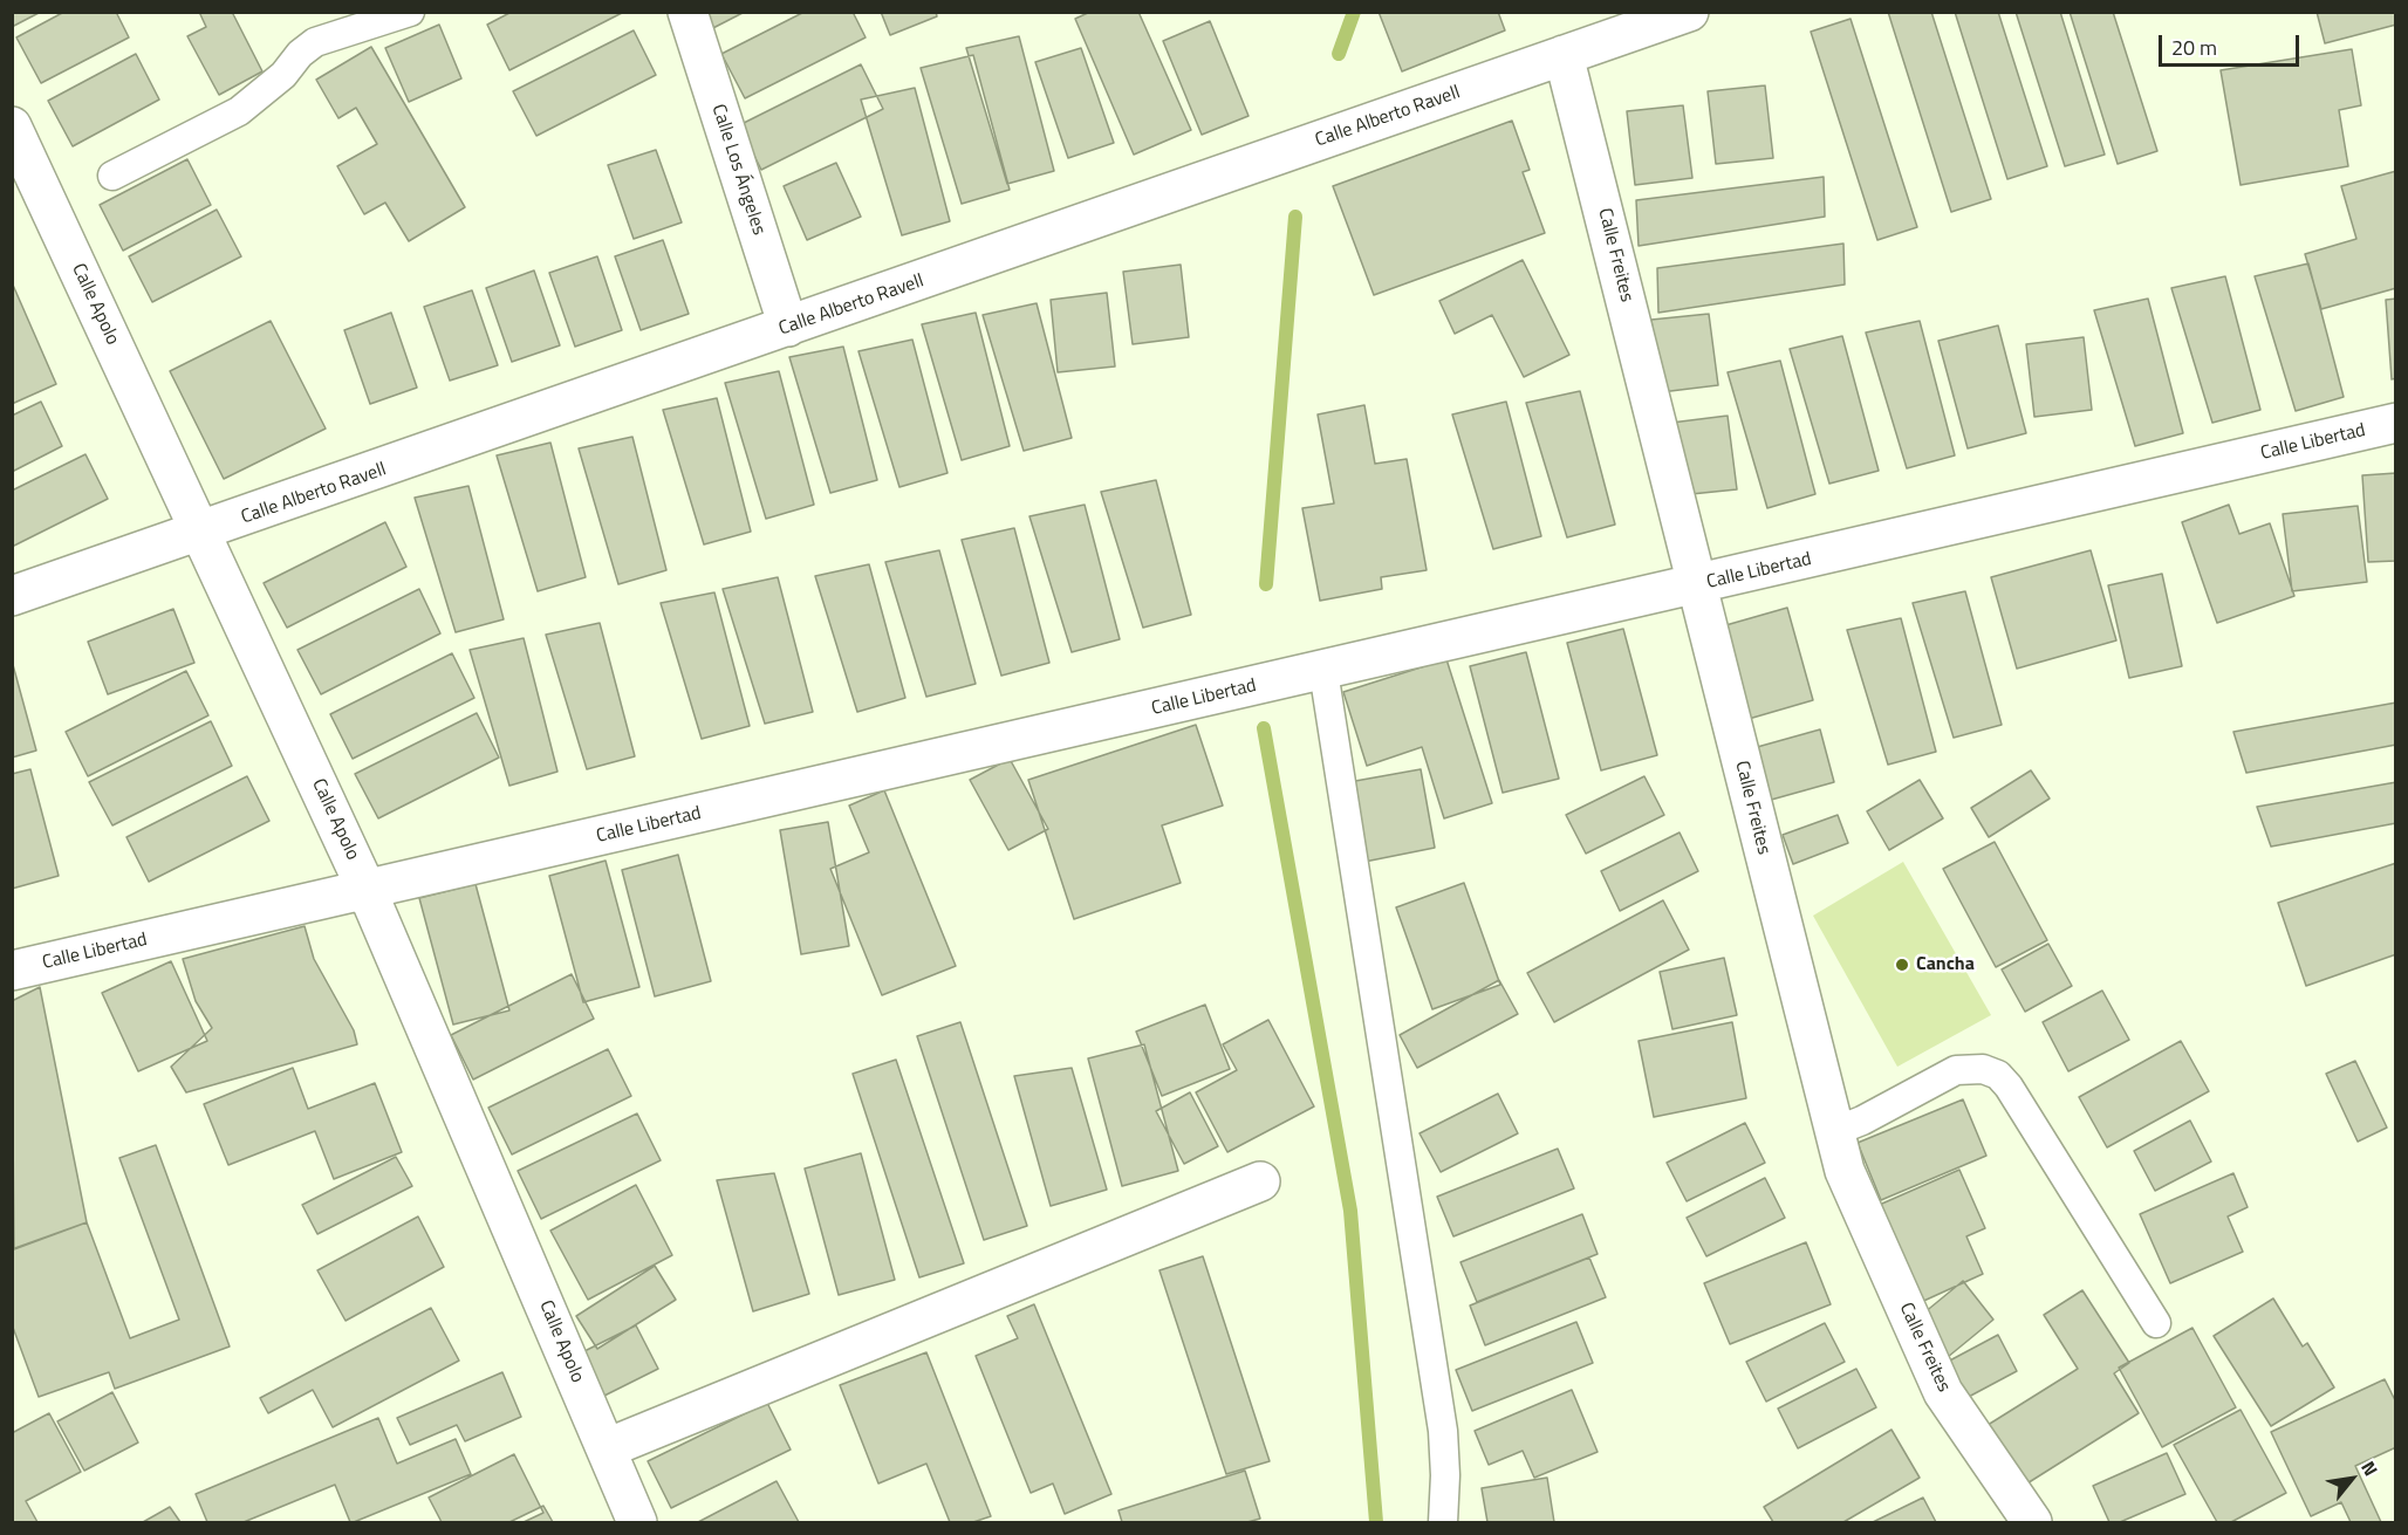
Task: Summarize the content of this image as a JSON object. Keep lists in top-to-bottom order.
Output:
{
  "streets": {
    "street": [
      "Calle Alberto Ravell",
      "Calle Los Ángeles",
      "Calle Freites",
      "Calle Apolo",
      "Calle Libertad"
    ]
  },
  "crossings": [
    ["Calle Alberto Ravell", "Calle Los Ángeles"],
    ["Calle Alberto Ravell", "Calle Freites"],
    ["Calle Alberto Ravell", "Calle Apolo"],
    ["Calle Freites", "Calle Libertad"],
    ["Calle Apolo", "Calle Libertad"]
  ],
  "places": ["Cancha"],
  "scale_bar": "20 m",
  "north": "top right"
}
